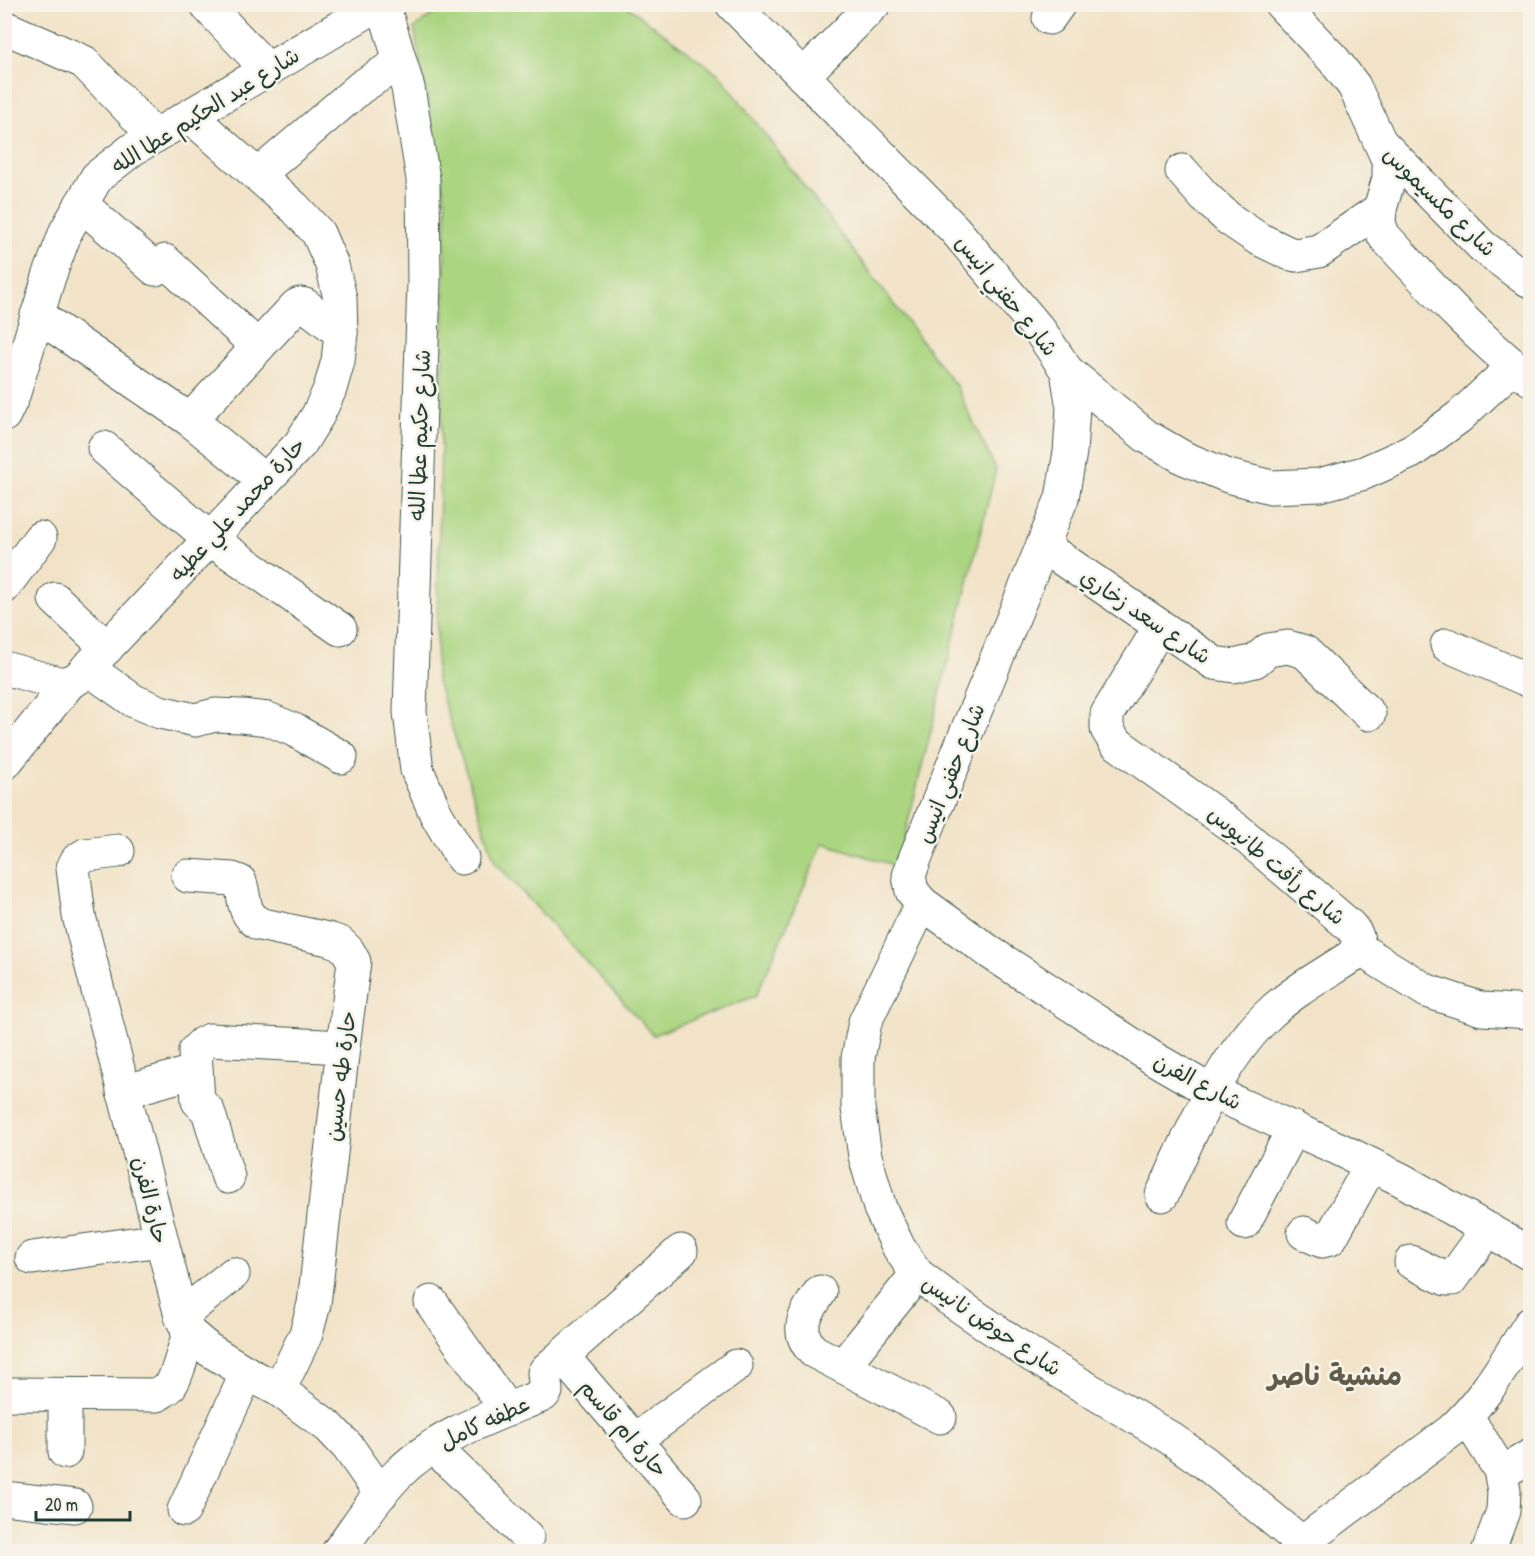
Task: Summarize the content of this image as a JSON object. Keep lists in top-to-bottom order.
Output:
{
  "streets": {
    "street": [
      "شارع عبد الحكيم عطا الله",
      "شارع مكسيموس",
      "شارع حفني انيس",
      "شارع حكيم عطا الله",
      "حارة محمد علي عطيه",
      "شارع سعد زخاري",
      "شارع رأفت طانيوس",
      "حارة طه حسين",
      "شارع الفرن",
      "حارة الفرن",
      "شارع حوض نانيس",
      "عطفه كامل",
      "حارة ام قاسم"
    ]
  },
  "crossings": [
    ["شارع عبد الحكيم عطا الله", "شارع حكيم عطا الله"],
    ["شارع عبد الحكيم عطا الله", "حارة محمد علي عطيه"],
    ["شارع حفني انيس", "شارع سعد زخاري"],
    ["شارع حفني انيس", "شارع الفرن"],
    ["شارع سعد زخاري", "شارع رأفت طانيوس"],
    ["شارع رأفت طانيوس", "شارع الفرن"],
    ["شارع الفرن", "شارع حوض نانيس"],
    ["عطفه كامل", "حارة ام قاسم"]
  ],
  "districts": ["منشية ناصر"],
  "scale_bar": "20 m"
}
